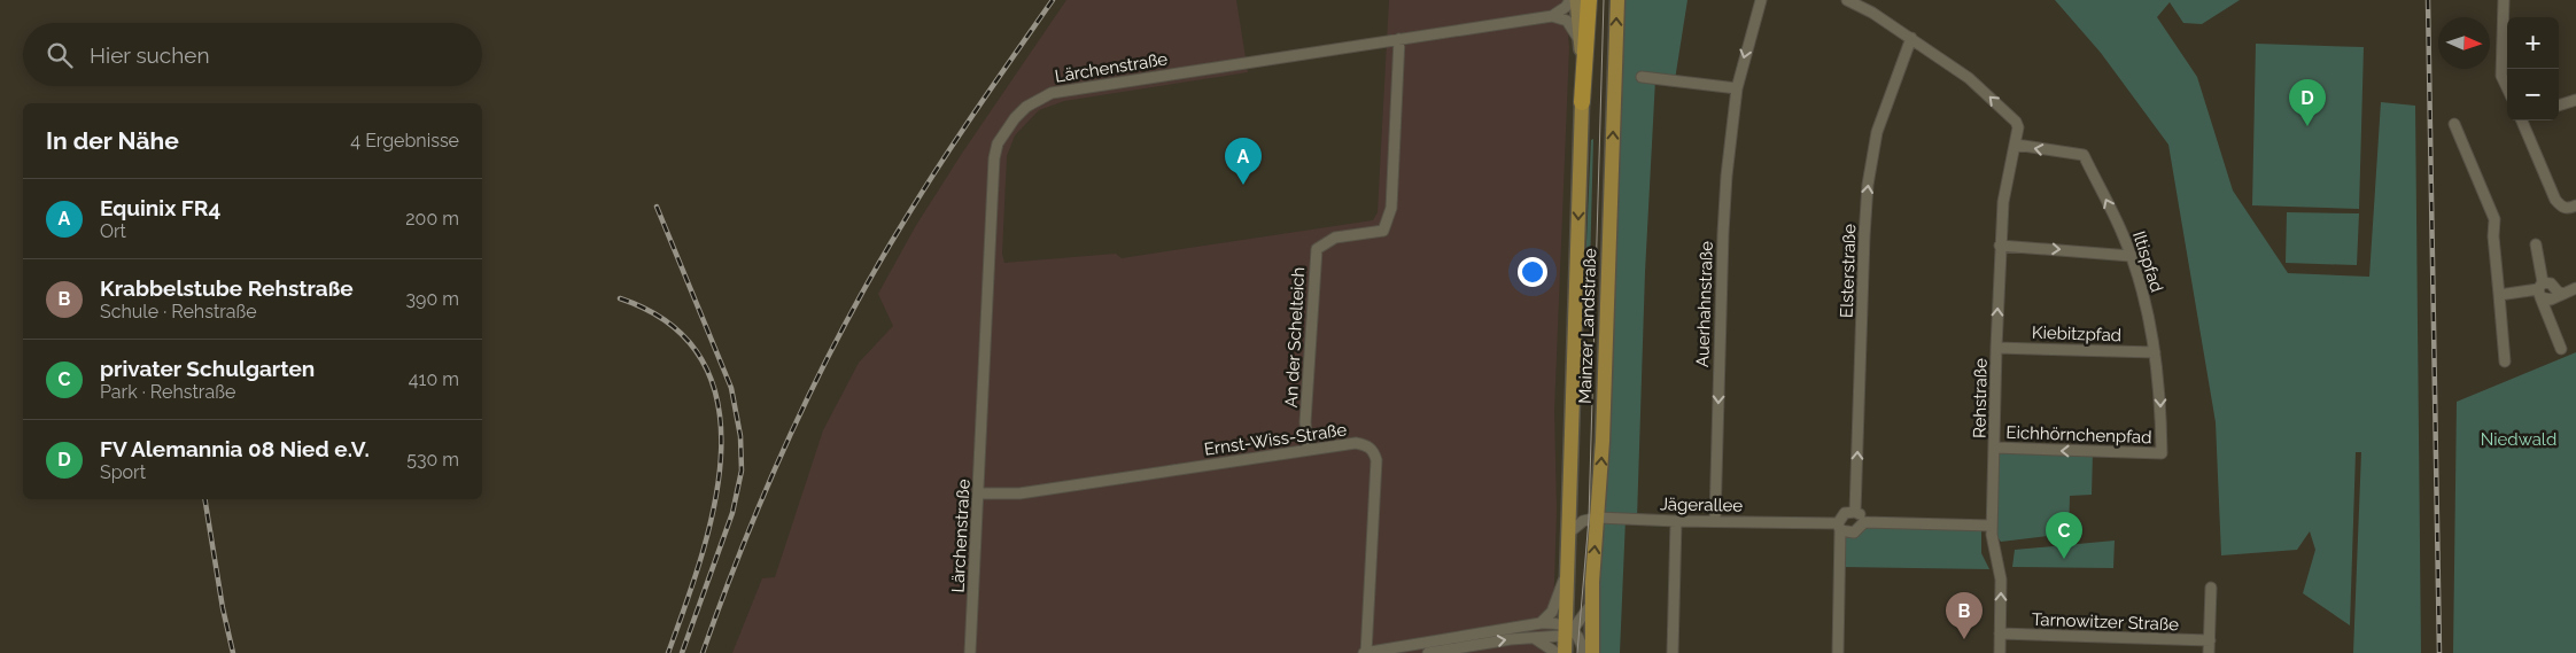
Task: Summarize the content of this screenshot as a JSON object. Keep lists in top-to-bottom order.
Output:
{
  "streets": {
    "main road": ["Mainzer Landstraße"],
    "street": [
      "Lärchenstraße",
      "Iltispfad",
      "Elsterstraße",
      "Auerhahnstraße",
      "Kiebitzpfad",
      "An der Schelteich",
      "Rehstraße",
      "Eichhörnchenpfad",
      "Ernst-Wiss-Straße",
      "Jägerallee",
      "Tarnowitzer Straße"
    ]
  },
  "crossings": [
    ["Lärchenstraße", "An der Schelteich"],
    ["Lärchenstraße", "Ernst-Wiss-Straße"],
    ["Iltispfad", "Kiebitzpfad"],
    ["Iltispfad", "Rehstraße"],
    ["Iltispfad", "Eichhörnchenpfad"],
    ["Auerhahnstraße", "Jägerallee"],
    ["Mainzer Landstraße", "Jägerallee"],
    ["Kiebitzpfad", "Rehstraße"],
    ["An der Schelteich", "Ernst-Wiss-Straße"],
    ["Rehstraße", "Eichhörnchenpfad"],
    ["Rehstraße", "Jägerallee"],
    ["Rehstraße", "Tarnowitzer Straße"]
  ],
  "one_way": [
    "Elsterstraße",
    "Auerhahnstraße",
    "Rehstraße",
    "Eichhörnchenpfad"
  ],
  "parks": ["Niedwald"],
  "north": "right",
  "page": {
    "map_buttons": ["+", "−"],
    "search": "Hier suchen",
    "pins": [
      "D",
      "A",
      "C",
      "B"
    ],
    "heading": ["In der Nähe", "4 Ergebnisse"],
    "list": [
      {
        "mark": "A",
        "name": "Equinix FR4",
        "note": "Ort",
        "value": "200 m"
      },
      {
        "mark": "B",
        "name": "Krabbelstube Rehstraße",
        "note": "Schule · Rehstraße",
        "value": "390 m"
      },
      {
        "mark": "C",
        "name": "privater Schulgarten",
        "note": "Park · Rehstraße",
        "value": "410 m"
      },
      {
        "mark": "D",
        "name": "FV Alemannia 08 Nied e.V.",
        "note": "Sport",
        "value": "530 m"
      }
    ]
  }
}
